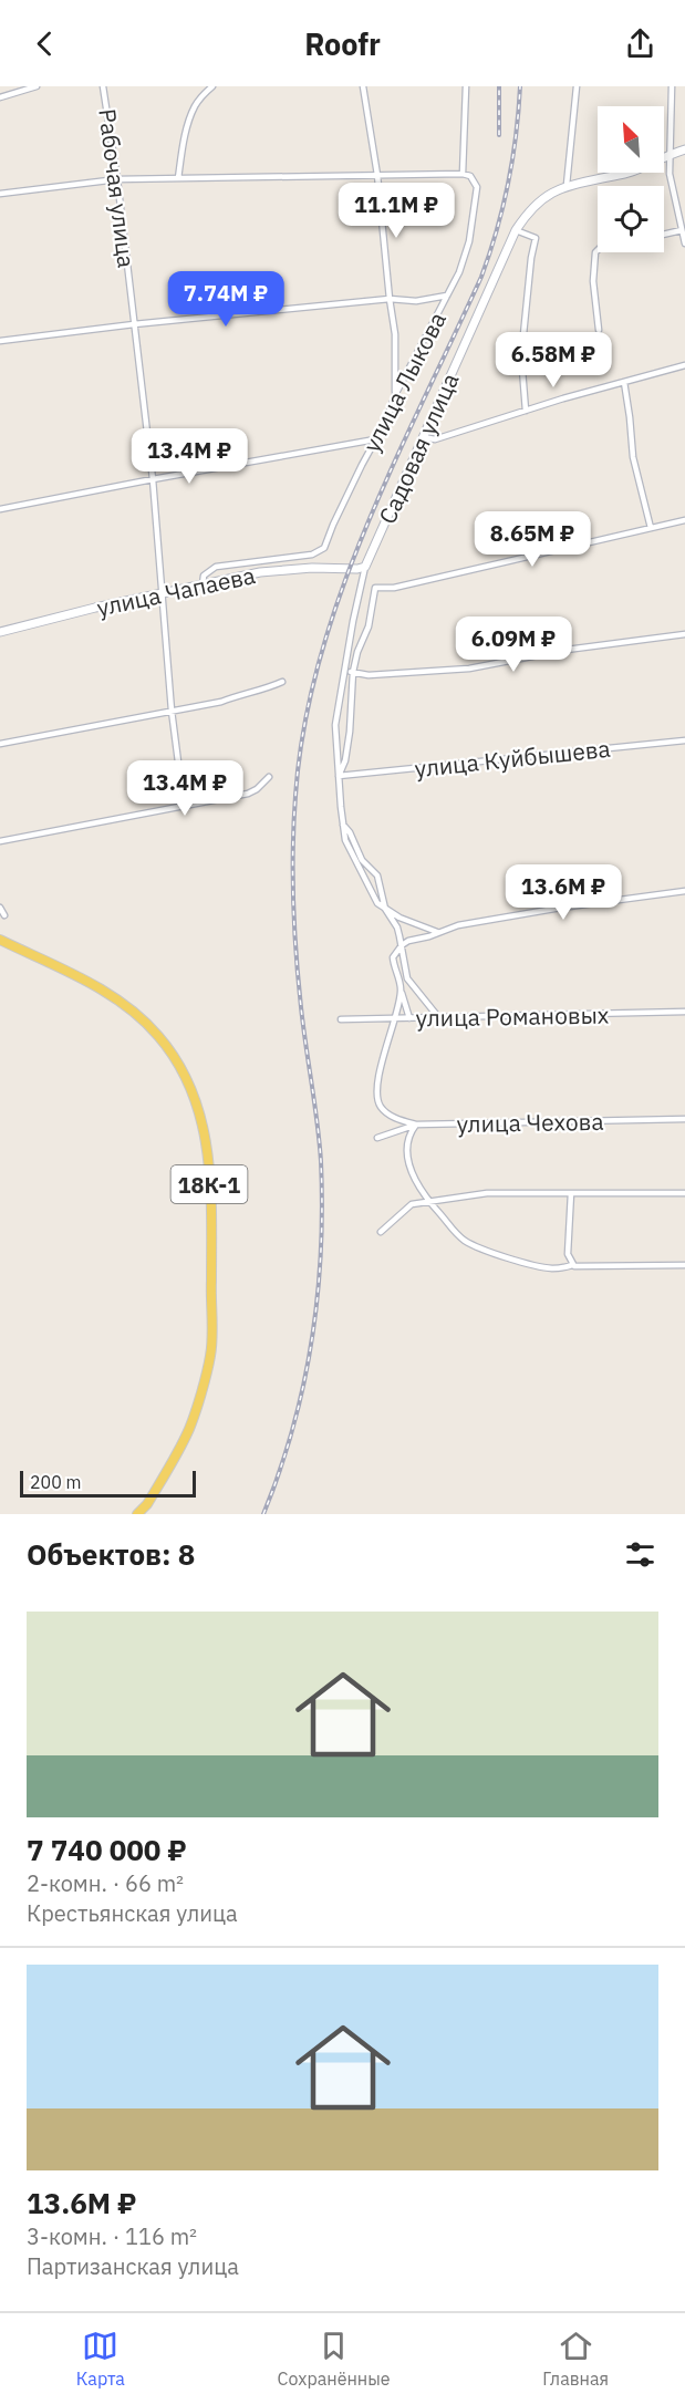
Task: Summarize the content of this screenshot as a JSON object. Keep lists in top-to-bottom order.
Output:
{
  "streets": {
    "main road": ["18К-1"],
    "street": [
      "Рабочая улица",
      "улица Лыкова",
      "Садовая улица",
      "улица Чапаева",
      "улица Куйбышева",
      "улица Романовых",
      "улица Чехова"
    ]
  },
  "crossings": [
    ["Рабочая улица", "улица Чапаева"],
    ["улица Лыкова", "улица Чапаева"],
    ["Садовая улица", "улица Чапаева"],
    ["Садовая улица", "улица Куйбышева"]
  ],
  "scale_bar": "200 m",
  "north": "top left",
  "page": {
    "header": "Roofr",
    "price": [
      "11.1M ₽",
      "7.74M ₽",
      "6.58M ₽",
      "13.4M ₽",
      "8.65M ₽",
      "6.09M ₽",
      "13.4M ₽",
      "13.6M ₽"
    ],
    "scale": "200 m",
    "heading": "Объектов: 8",
    "list": [
      {
        "name": "7 740 000 ₽",
        "note": "2-комн. · 66 m² · Крестьянская улица"
      },
      {
        "name": "13.6M ₽",
        "note": "3-комн. · 116 m² · Партизанская улица"
      }
    ],
    "tabs": ["Карта", "Сохранённые", "Главная"]
  }
}
